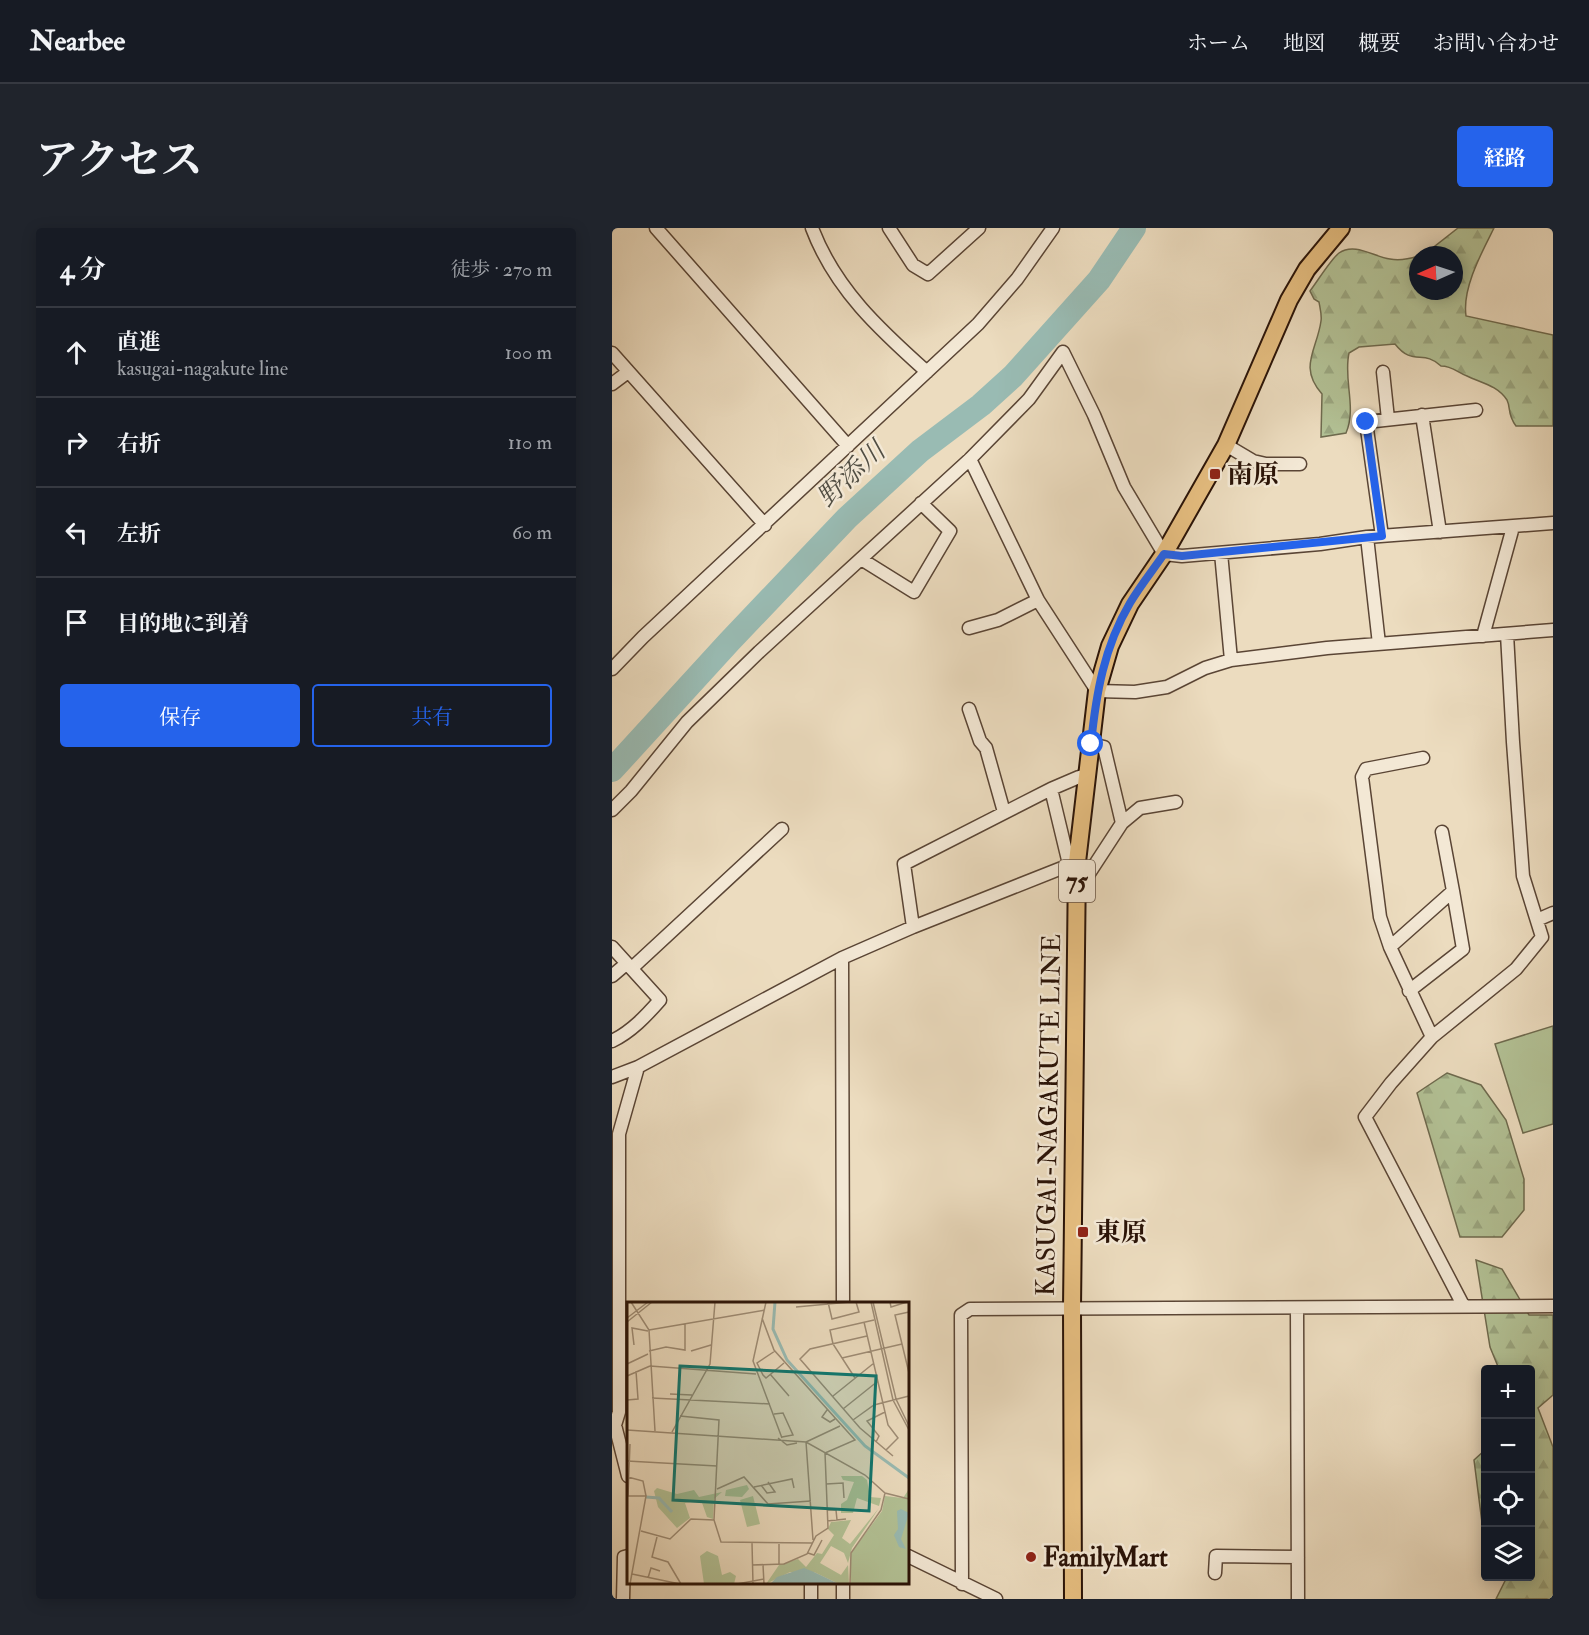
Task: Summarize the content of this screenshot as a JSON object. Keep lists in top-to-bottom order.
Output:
{
  "streets": {
    "main road": ["75", "KASUGAI-NAGAKUTE LINE"]
  },
  "water": ["野添川"],
  "places": {
    "transit": ["南原", "東原"],
    "other": ["FamilyMart"]
  },
  "north": "left",
  "page": {
    "header": "Nearbee",
    "nav": [
      "ホーム",
      "地図",
      "概要",
      "お問い合わせ"
    ],
    "title": "アクセス",
    "buttons": [
      "経路",
      ["保存", "共有"]
    ],
    "heading": ["4 分", "徒歩 · 270 m"],
    "list": [
      ["直進", "kasugai-nagakute line", "100 m"],
      ["右折", "110 m"],
      ["左折", "60 m"],
      "目的地に到着"
    ],
    "map_buttons": ["+", "−"]
  }
}
